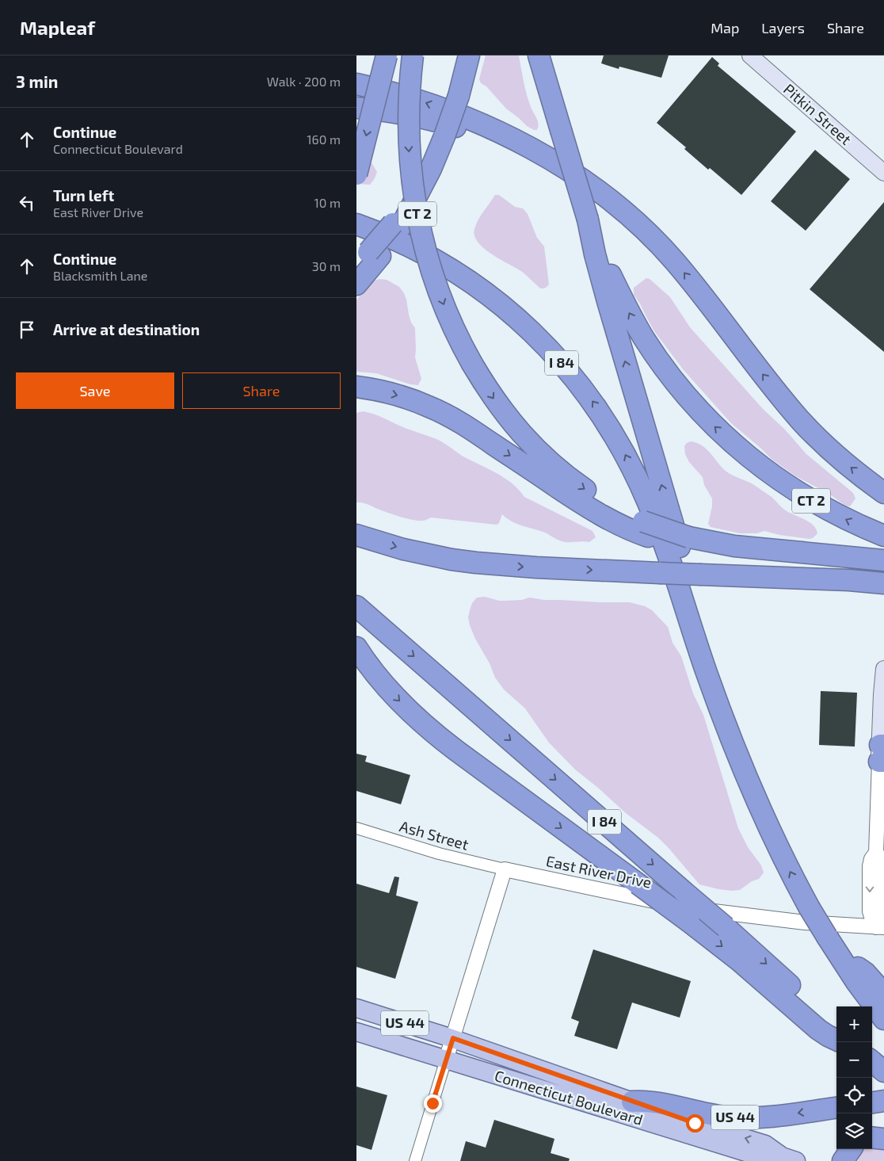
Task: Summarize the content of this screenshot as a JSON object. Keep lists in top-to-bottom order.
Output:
{
  "streets": {
    "highway": ["CT 2", "I 84", "US 44"],
    "main road": ["Pitkin Street", "Connecticut Boulevard"],
    "street": ["Ash Street", "East River Drive"]
  },
  "crossings": [
    ["Ash Street", "East River Drive"],
    ["US 44", "Connecticut Boulevard"]
  ],
  "page": {
    "header": "Mapleaf",
    "nav": ["Map", "Layers", "Share"],
    "heading": ["3 min", "Walk · 200 m"],
    "list": [
      ["Continue", "Connecticut Boulevard", "160 m"],
      ["Turn left", "East River Drive", "10 m"],
      ["Continue", "Blacksmith Lane", "30 m"],
      "Arrive at destination"
    ],
    "buttons": ["Save", "Share"],
    "map_buttons": ["+", "−"]
  }
}
